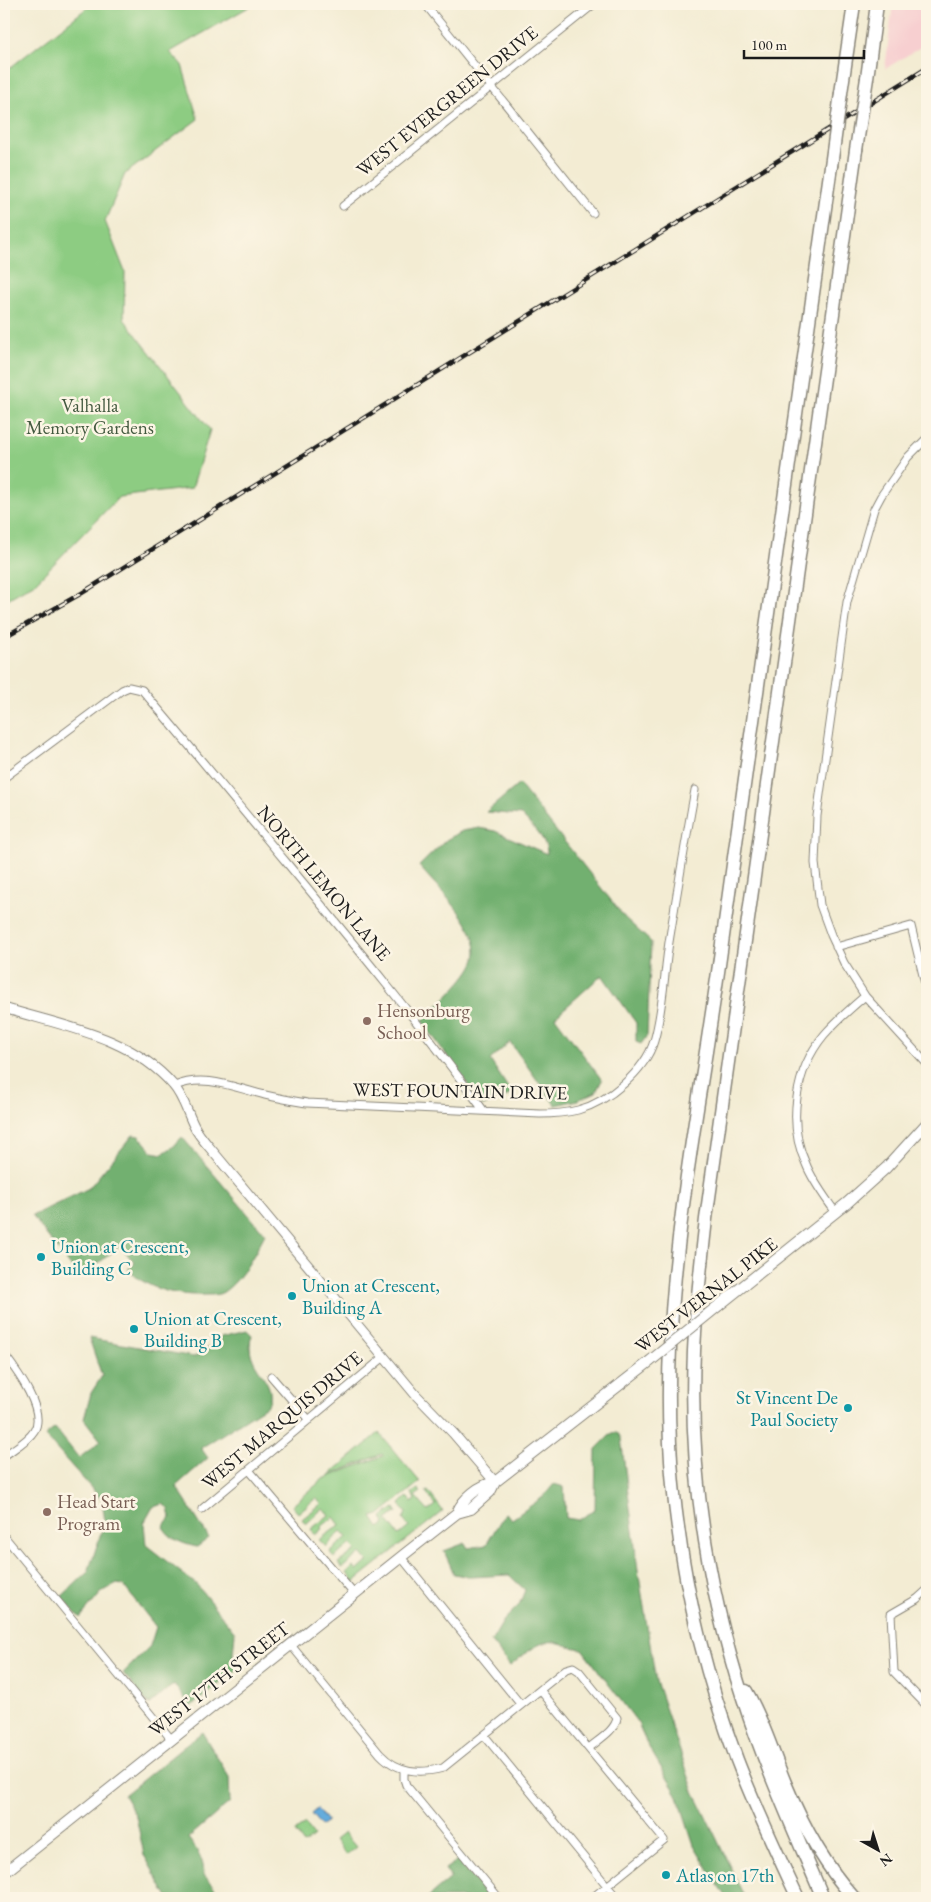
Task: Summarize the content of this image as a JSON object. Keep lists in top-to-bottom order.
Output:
{
  "streets": {
    "main road": ["WEST VERNAL PIKE", "WEST 17TH STREET"],
    "street": [
      "WEST EVERGREEN DRIVE",
      "NORTH LEMON LANE",
      "WEST FOUNTAIN DRIVE",
      "WEST MARQUIS DRIVE"
    ]
  },
  "crossings": [
    ["NORTH LEMON LANE", "WEST FOUNTAIN DRIVE"],
    ["WEST VERNAL PIKE", "WEST 17TH STREET"]
  ],
  "parks": ["Valhalla Memory Gardens"],
  "places": [
    "Hensonburg School",
    "Union at Crescent, Building C",
    "Union at Crescent, Building A",
    "Union at Crescent, Building B",
    "St Vincent De Paul Society",
    "Head Start Program",
    "Atlas on 17th"
  ],
  "scale_bar": "100 m",
  "north": "bottom right"
}
